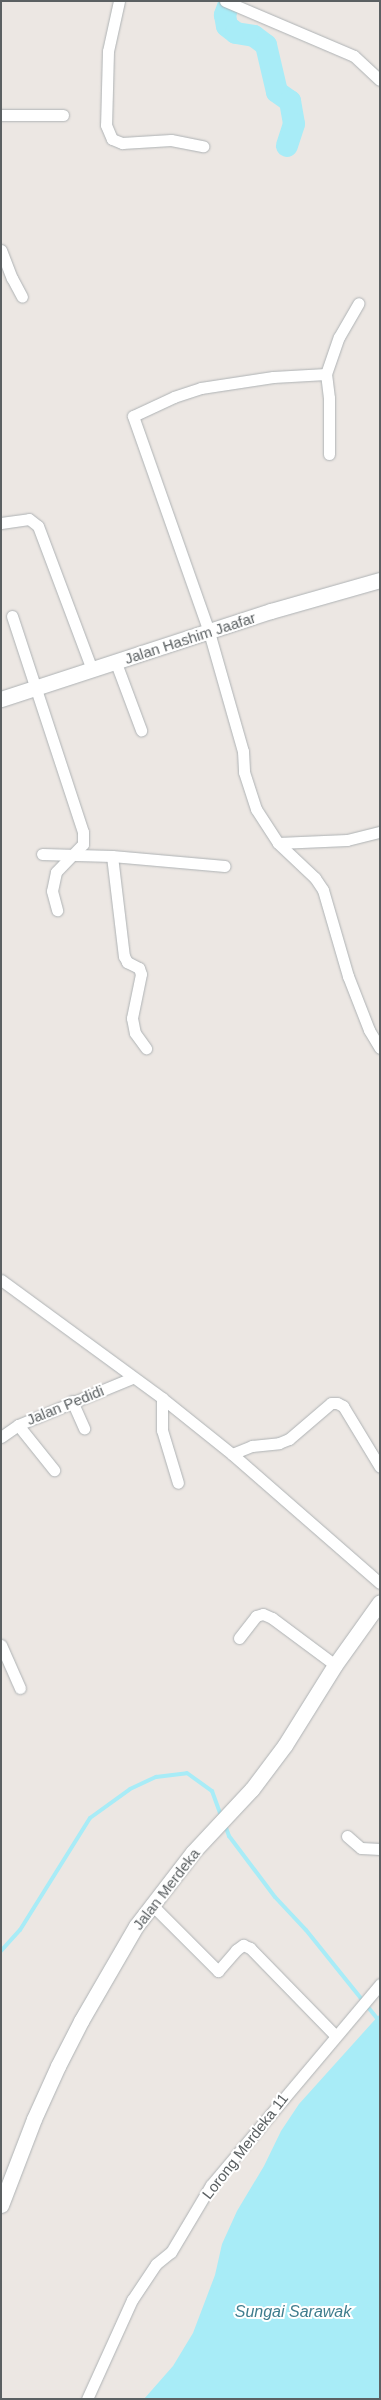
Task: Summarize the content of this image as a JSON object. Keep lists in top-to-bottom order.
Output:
{
  "streets": {
    "street": [
      "Jalan Hashim Jaafar",
      "Jalan Pedidi",
      "Jalan Merdeka",
      "Lorong Merdeka 11"
    ]
  },
  "water": ["Sungai Sarawak"]
}
